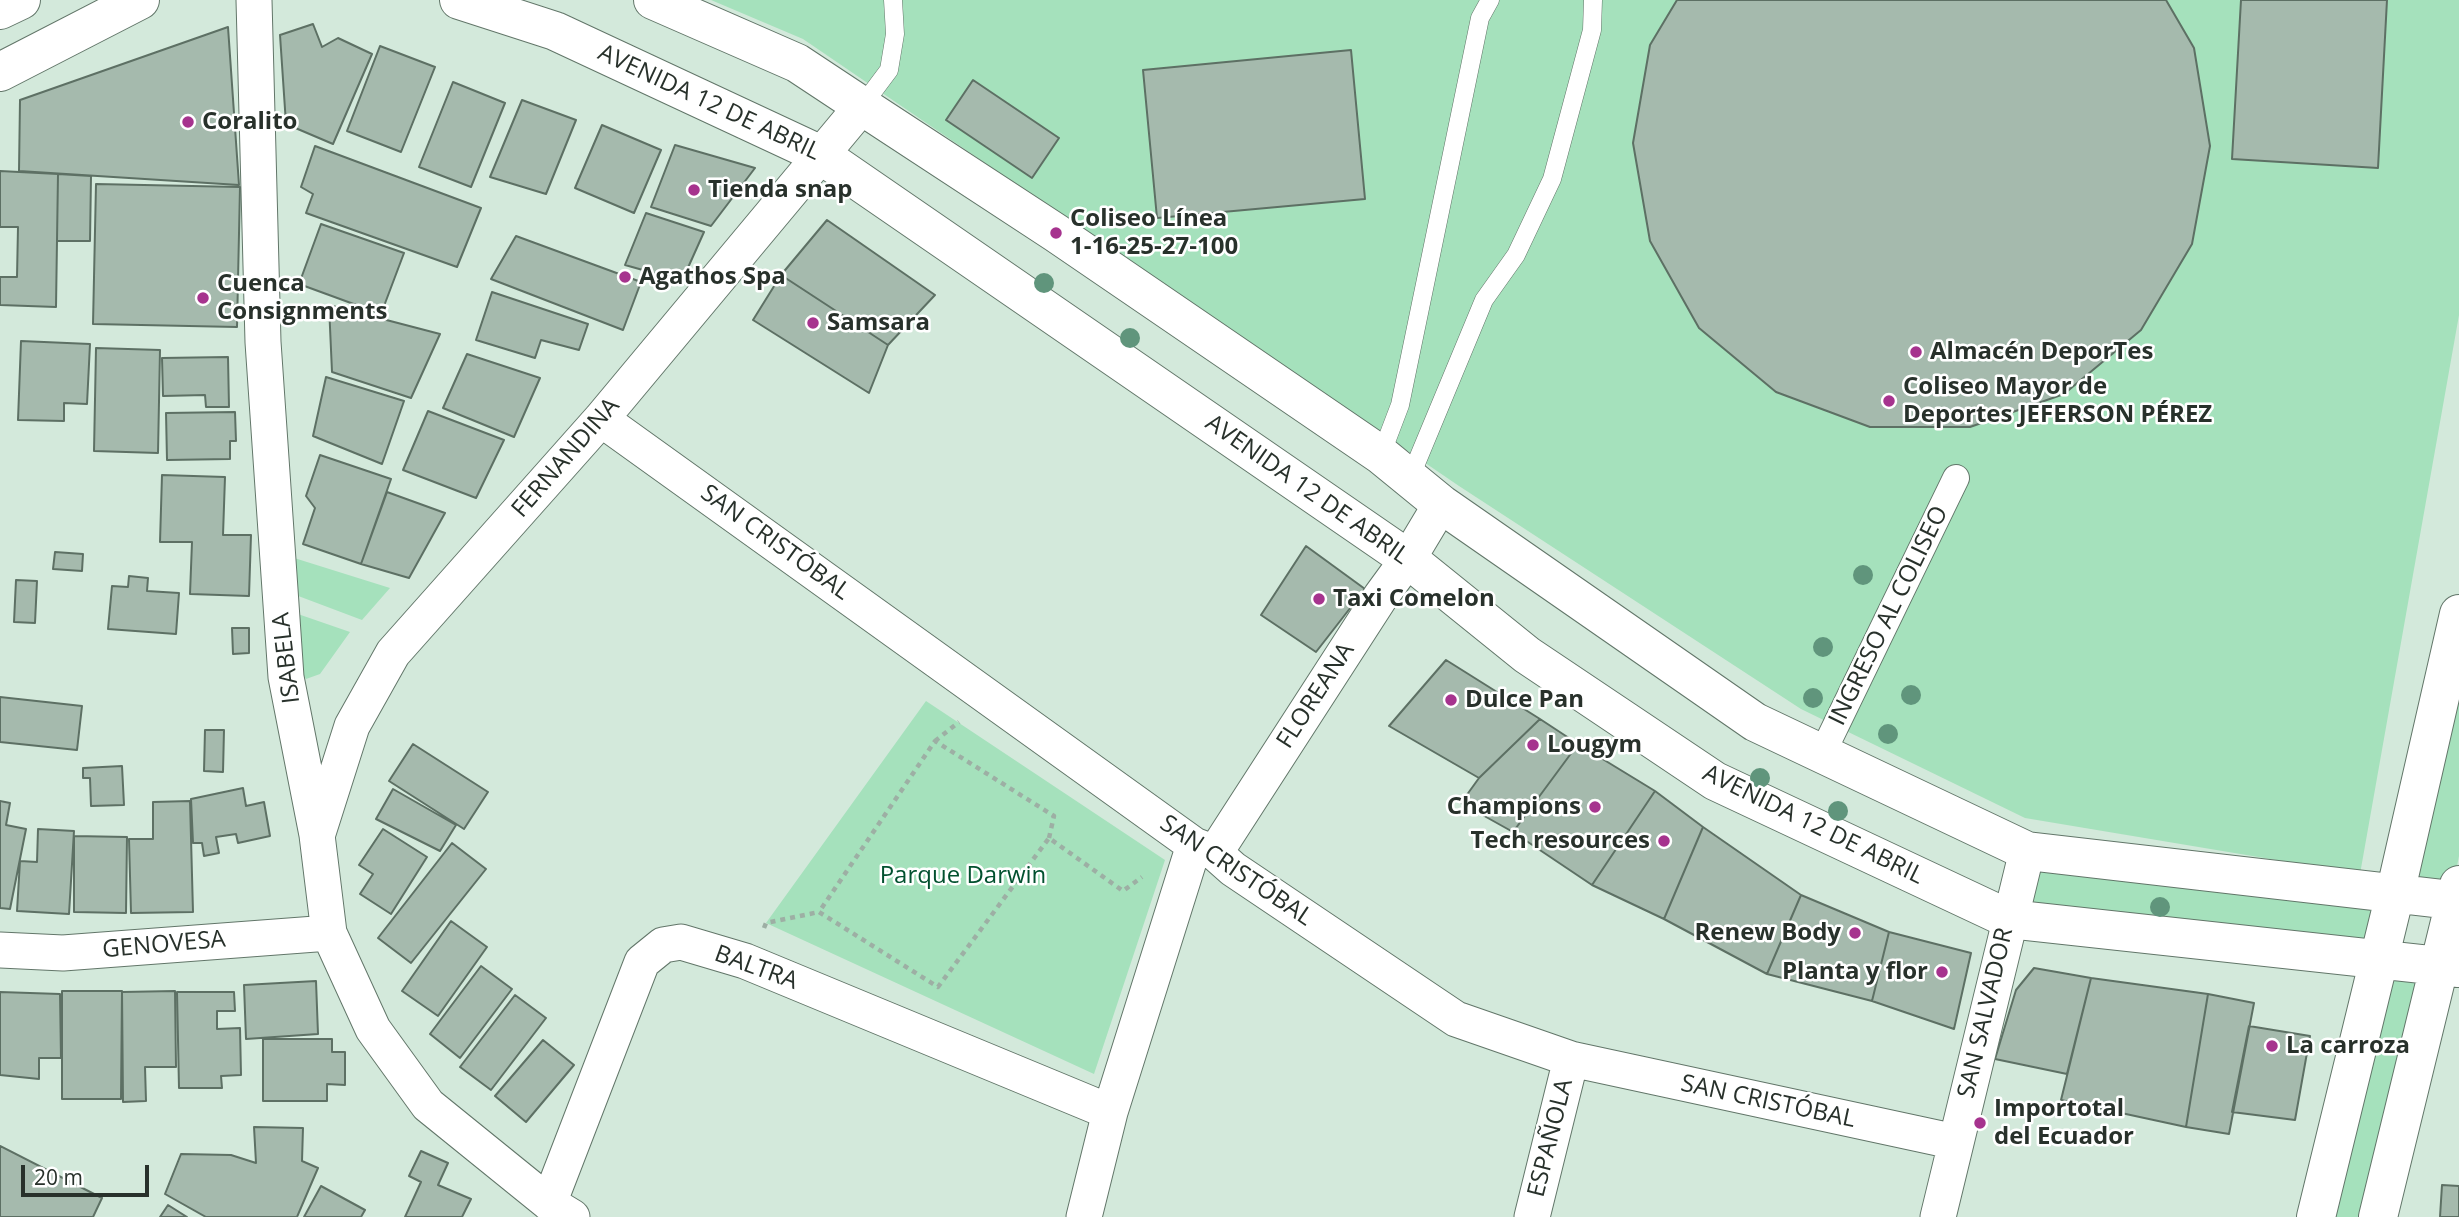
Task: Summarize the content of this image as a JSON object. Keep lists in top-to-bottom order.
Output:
{
  "streets": {
    "main road": ["AVENIDA 12 DE ABRIL"],
    "street": [
      "FERNANDINA",
      "SAN CRISTÓBAL",
      "INGRESO AL COLISEO",
      "ISABELA",
      "FLOREANA",
      "GENOVESA",
      "BALTRA",
      "SAN SALVADOR",
      "ESPAÑOLA"
    ]
  },
  "crossings": [
    ["AVENIDA 12 DE ABRIL", "FERNANDINA"],
    ["AVENIDA 12 DE ABRIL", "FLOREANA"],
    ["AVENIDA 12 DE ABRIL", "SAN SALVADOR"],
    ["FERNANDINA", "SAN CRISTÓBAL"],
    ["FERNANDINA", "ISABELA"],
    ["SAN CRISTÓBAL", "FLOREANA"],
    ["SAN CRISTÓBAL", "SAN SALVADOR"],
    ["SAN CRISTÓBAL", "ESPAÑOLA"],
    ["ISABELA", "GENOVESA"],
    ["ISABELA", "BALTRA"],
    ["FLOREANA", "BALTRA"]
  ],
  "parks": ["Parque Darwin"],
  "places": [
    "Coralito",
    "Tienda snap",
    "Coliseo Línea 1-16-25-27-100",
    "Agathos Spa",
    "Cuenca Consignments",
    "Samsara",
    "Almacén DeporTes",
    "Coliseo Mayor de Deportes JEFERSON PÉREZ",
    "Taxi Comelon",
    "Dulce Pan",
    "Lougym",
    "Champions",
    "Tech resources",
    "Renew Body",
    "Planta y flor",
    "La carroza",
    "Importotal del Ecuador"
  ],
  "scale_bar": "20 m"
}
